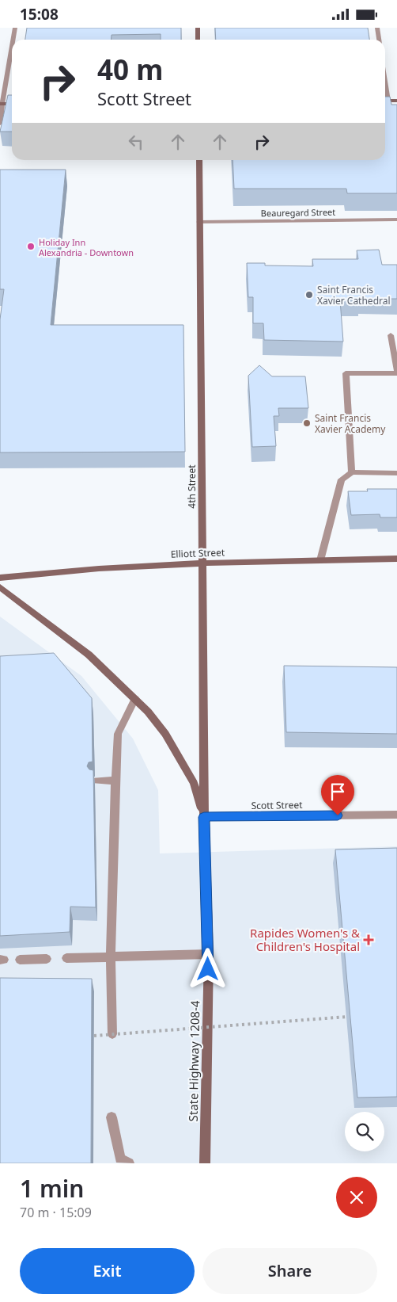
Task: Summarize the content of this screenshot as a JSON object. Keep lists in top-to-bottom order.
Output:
{
  "streets": {
    "main road": ["4th Street", "Elliott Street", "State Highway 1208-4"],
    "street": ["Beauregard Street", "Scott Street"]
  },
  "crossings": [
    ["Beauregard Street", "4th Street"],
    ["4th Street", "Elliott Street"],
    ["4th Street", "Scott Street"],
    ["4th Street", "State Highway 1208-4"],
    ["Scott Street", "State Highway 1208-4"]
  ],
  "places": {
    "other": ["Holiday Inn Alexandria - Downtown", "Saint Francis Xavier Cathedral", "Saint Francis Xavier Academy"],
    "health": ["Rapides Women's & Children's Hospital"]
  },
  "page": {
    "status": "15:08",
    "turn": ["40 m", "Scott Street"],
    "heading": ["1 min", "70 m · 15:09"],
    "buttons": ["Exit", "Share"]
  }
}
